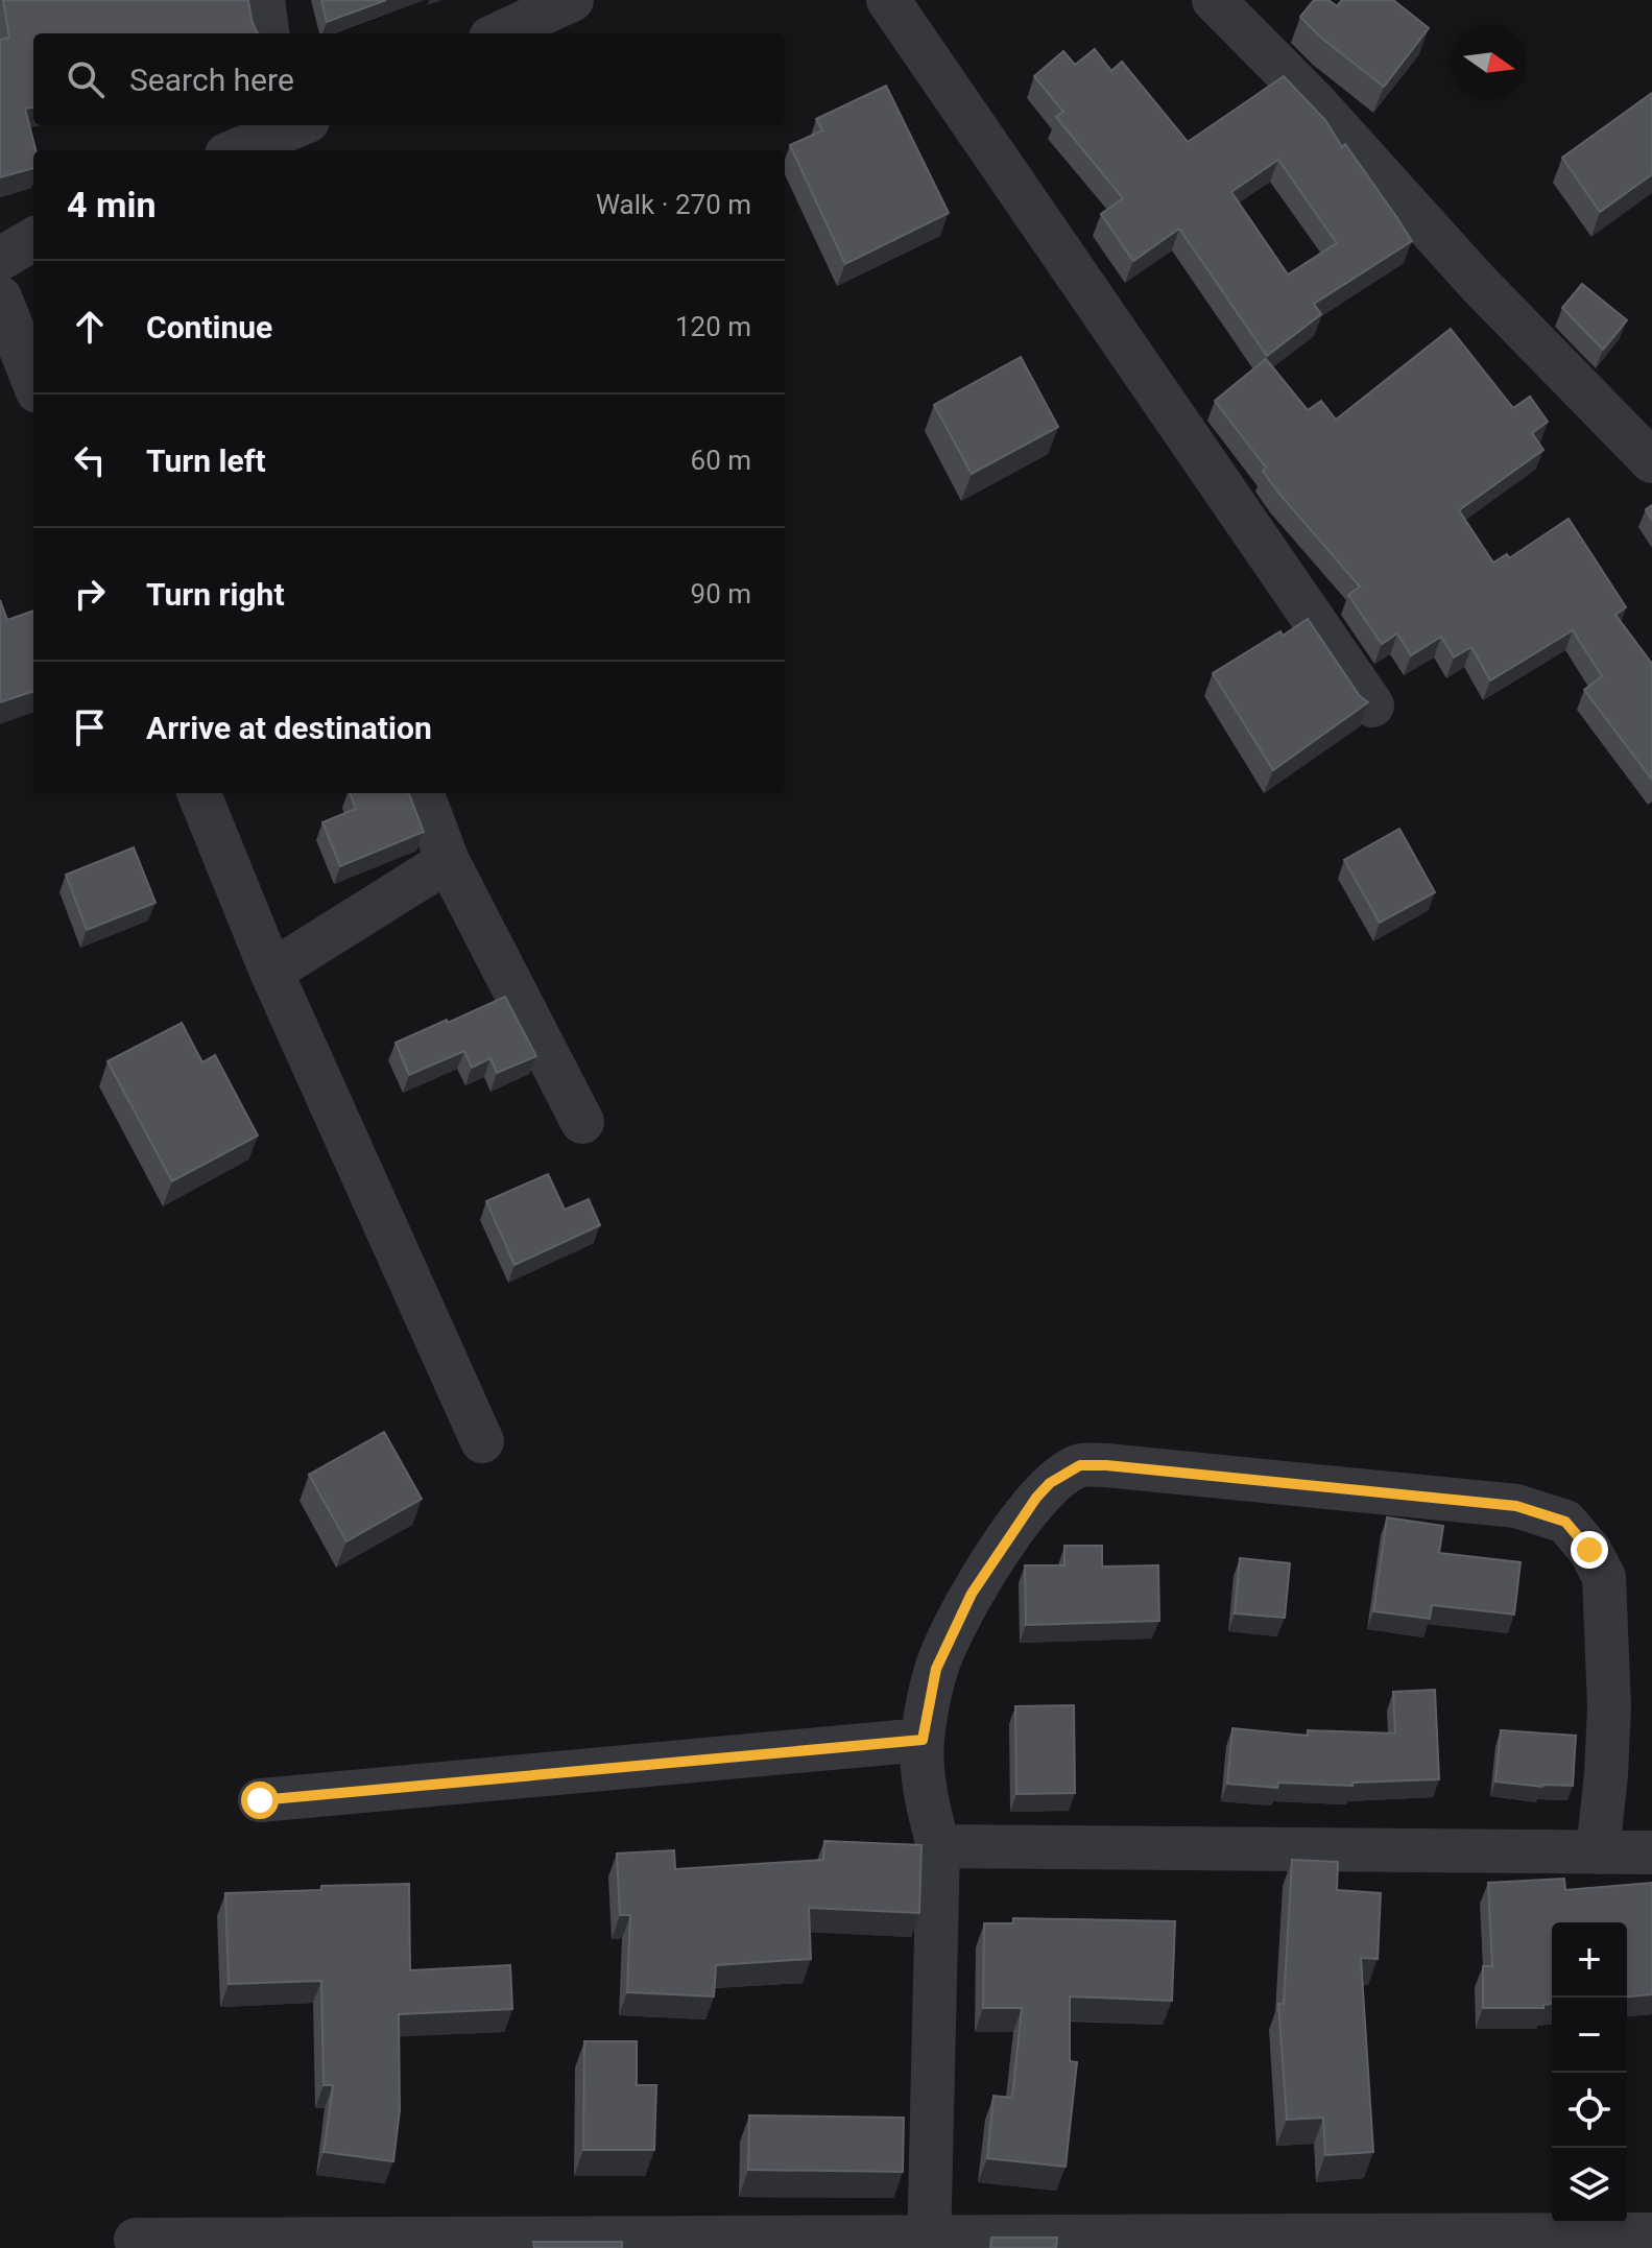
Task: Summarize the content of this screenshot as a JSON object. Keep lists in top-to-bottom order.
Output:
{
  "north": "right",
  "page": {
    "search": "Search here",
    "heading": ["4 min", "Walk · 270 m"],
    "list": [
      ["Continue", "120 m"],
      ["Turn left", "60 m"],
      ["Turn right", "90 m"],
      "Arrive at destination"
    ],
    "map_buttons": ["+", "−"]
  }
}
